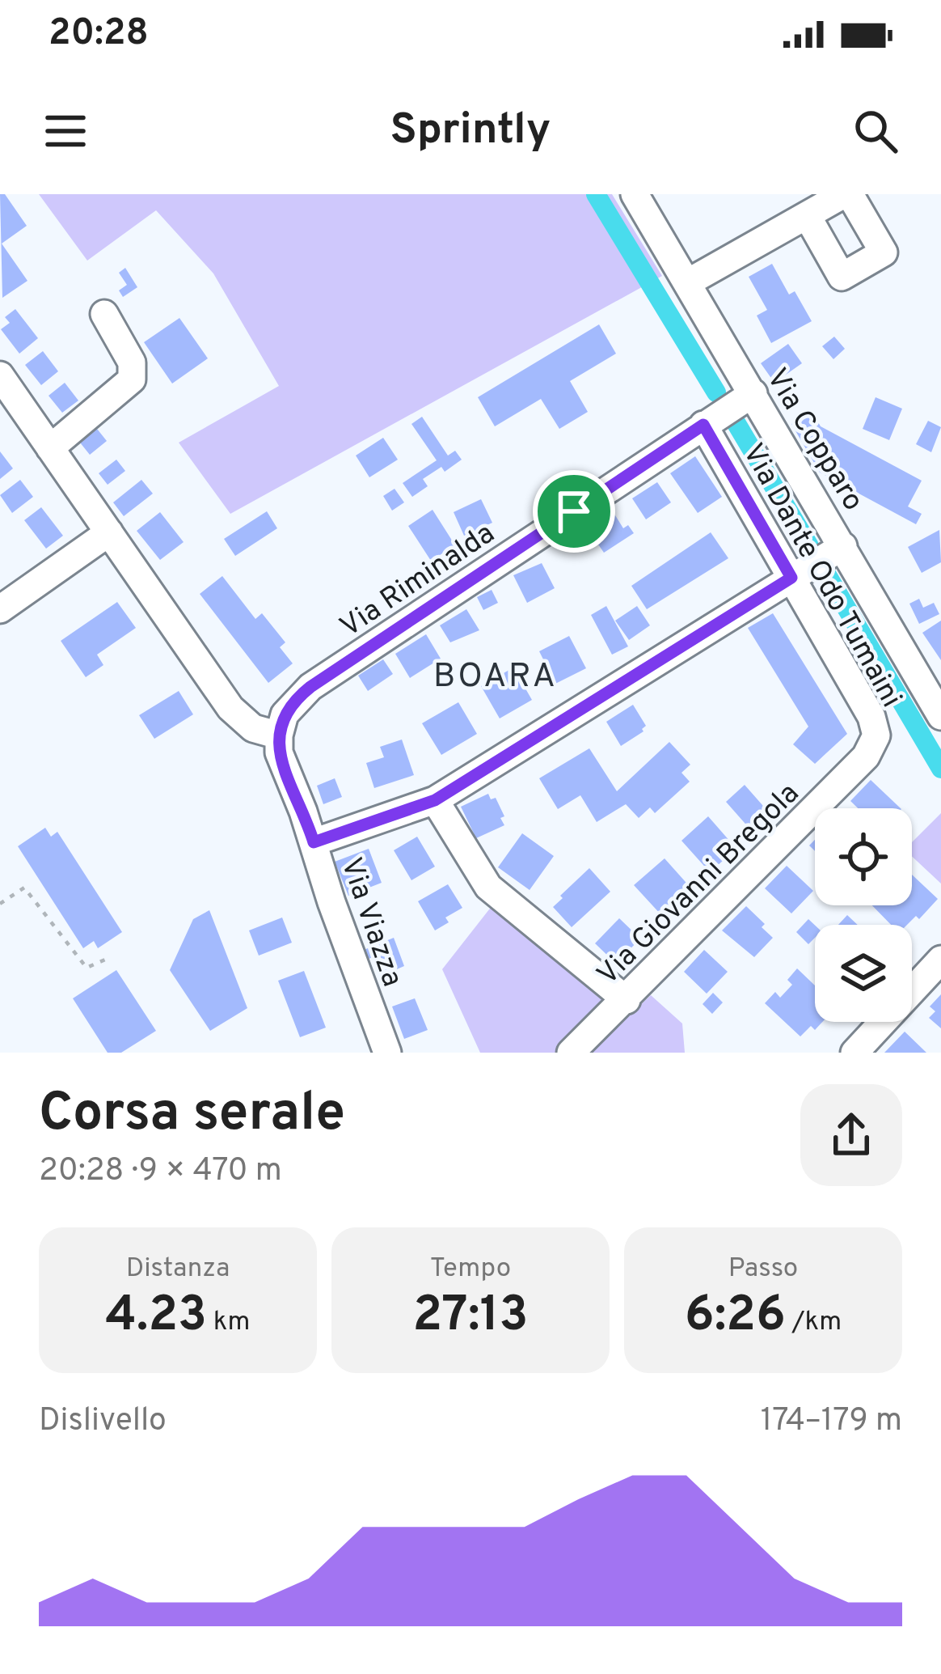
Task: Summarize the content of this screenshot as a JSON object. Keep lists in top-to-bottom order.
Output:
{
  "streets": {
    "street": [
      "Via Copparo",
      "Via Dante Odo Tumaini",
      "Via Riminalda",
      "Via Giovanni Bregola",
      "Via Viazza"
    ]
  },
  "crossings": [
    ["Via Copparo", "Via Riminalda"],
    ["Via Dante Odo Tumaini", "Via Riminalda"],
    ["Via Dante Odo Tumaini", "Via Giovanni Bregola"],
    ["Via Riminalda", "Via Viazza"]
  ],
  "districts": ["BOARA"],
  "page": {
    "status": "20:28",
    "header": "Sprintly",
    "heading": ["Corsa serale", "20:28 · 9 × 470 m"],
    "stats": [
      ["Distanza", "4.23 km"],
      ["Tempo", "27:13"],
      ["Passo", "6:26 /km"]
    ],
    "chart": ["Dislivello", "174–179 m"]
  }
}
